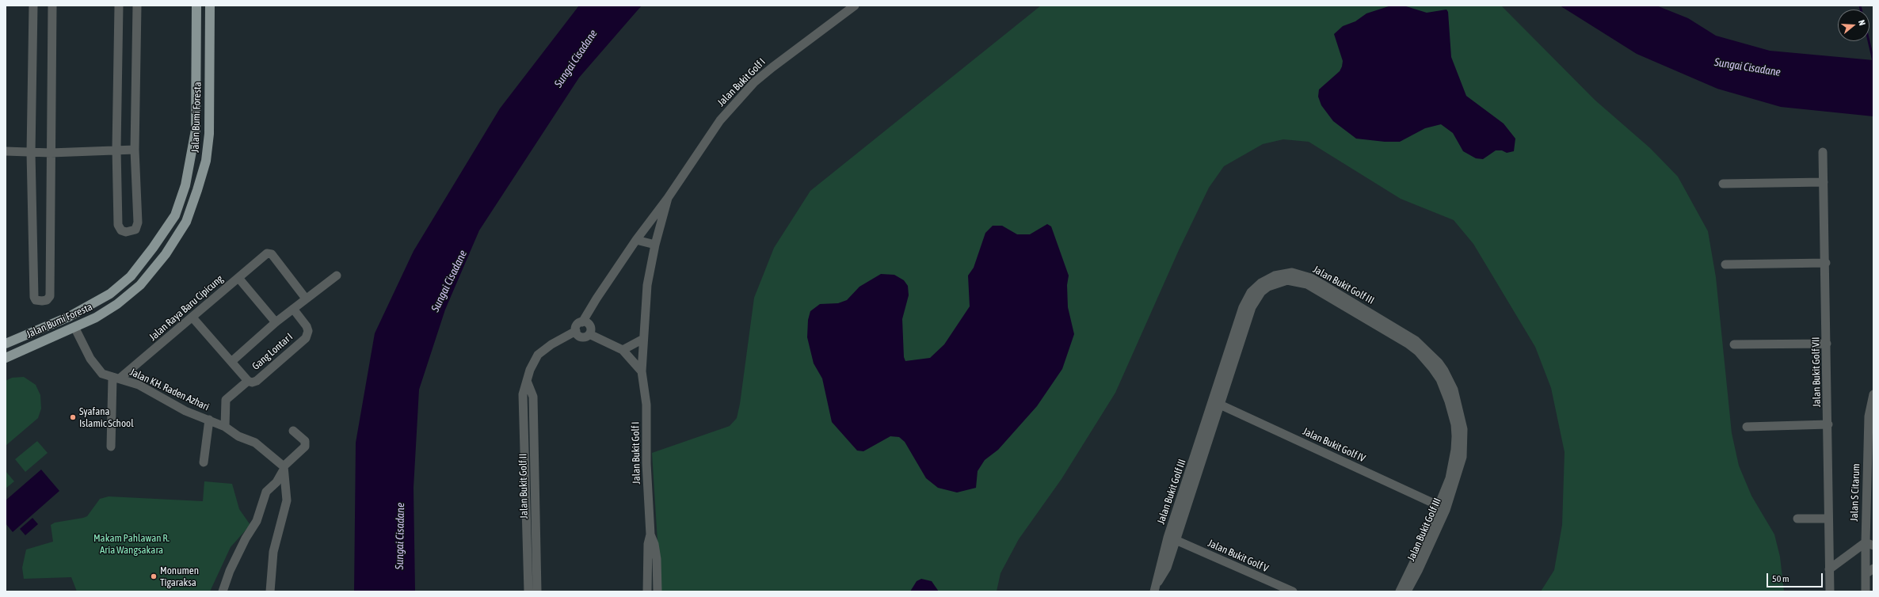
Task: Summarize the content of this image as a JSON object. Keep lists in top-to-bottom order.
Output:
{
  "streets": {
    "main road": ["Jalan Bumi Foresta"],
    "street": [
      "Jalan Bukit Golf I",
      "Jalan Bukit Golf III",
      "Jalan Raya Baru Cipicung",
      "Gang Lontar I",
      "Jalan Bukit Golf VII",
      "Jalan KH. Raden Azhari",
      "Jalan Bukit Golf IV",
      "Jalan Bukit Golf II",
      "Jalan S Citarum",
      "Jalan Bukit Golf V"
    ]
  },
  "crossings": [
    ["Jalan Bukit Golf I", "Jalan Bukit Golf II"],
    ["Jalan Bumi Foresta", "Jalan KH. Raden Azhari"],
    ["Jalan Bukit Golf III", "Jalan Bukit Golf IV"],
    ["Jalan Bukit Golf III", "Jalan Bukit Golf V"],
    ["Jalan Raya Baru Cipicung", "Gang Lontar I"],
    ["Jalan Raya Baru Cipicung", "Jalan KH. Raden Azhari"]
  ],
  "water": ["Sungai Cisadane"],
  "parks": ["Makam Pahlawan R. Aria Wangsakara"],
  "places": ["Syafana Islamic School", "Monumen Tigaraksa"],
  "scale_bar": "50 m",
  "north": "right"
}
